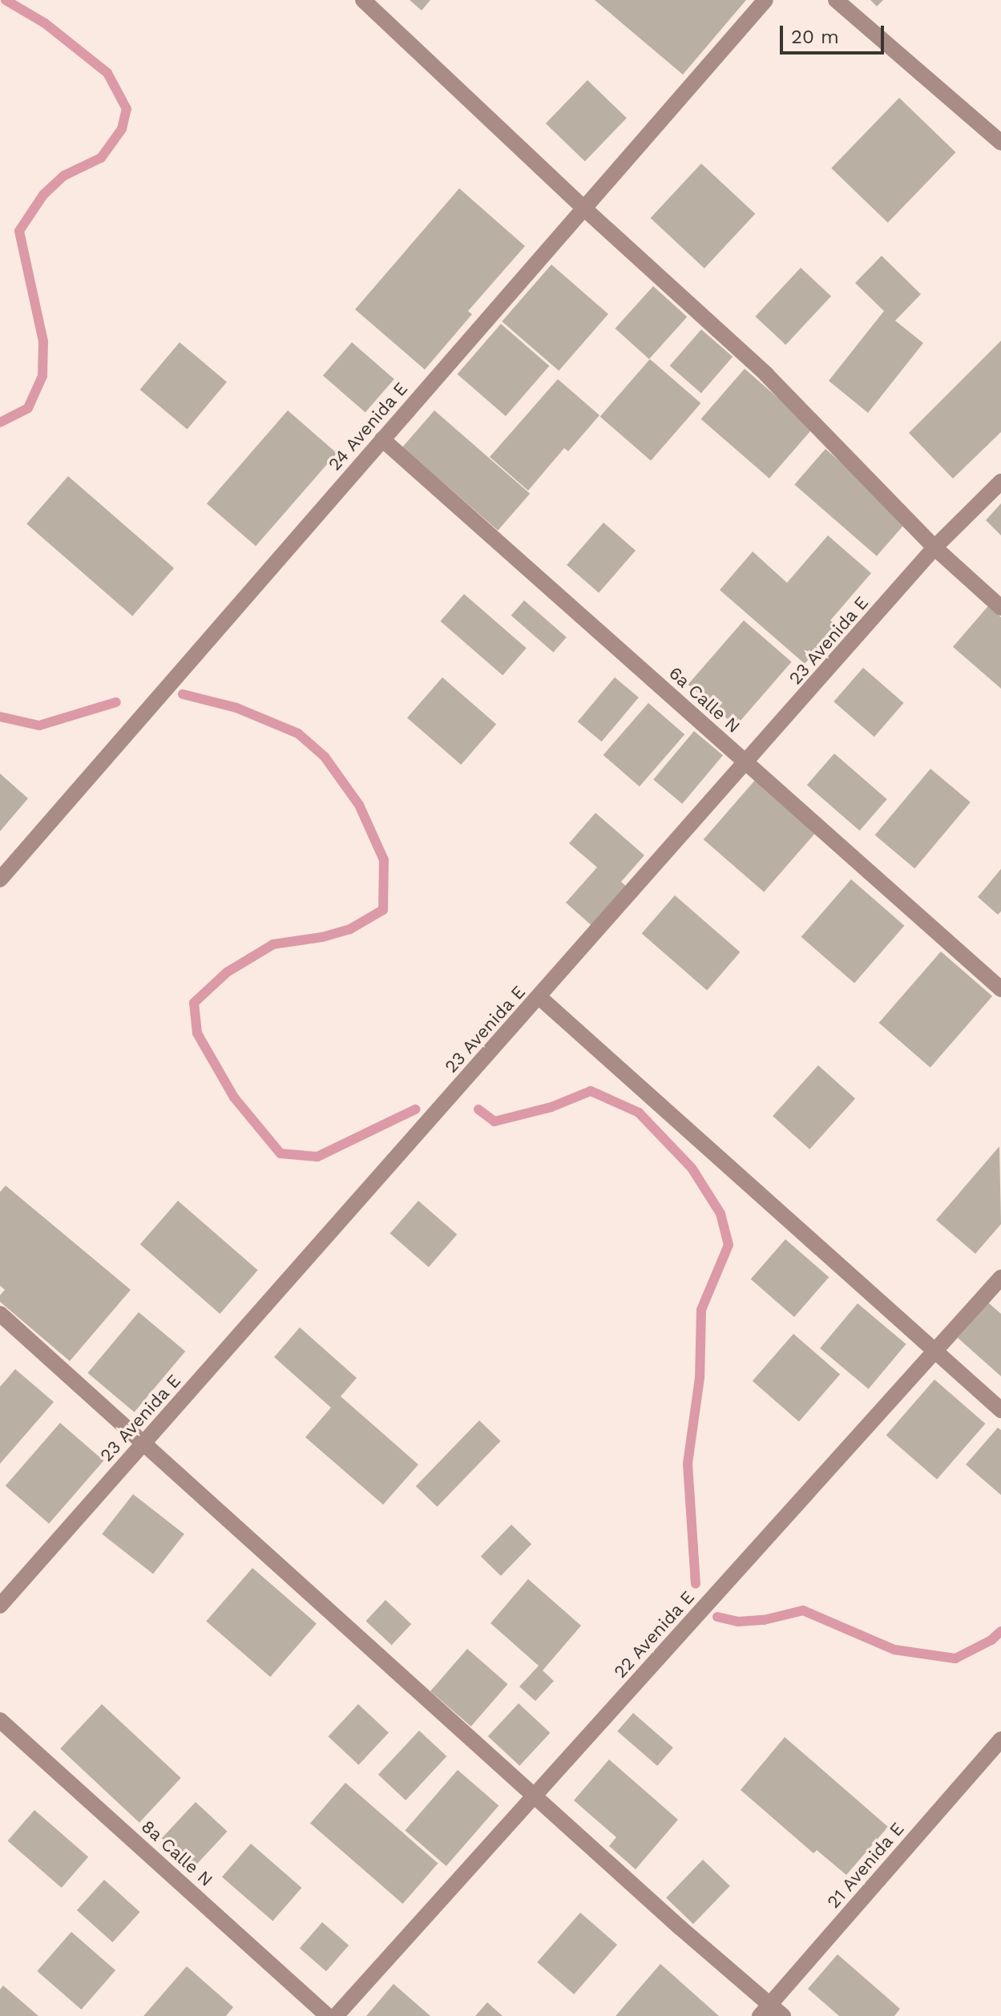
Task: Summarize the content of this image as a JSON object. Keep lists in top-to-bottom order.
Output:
{
  "streets": {
    "street": [
      "24 Avenida E",
      "23 Avenida E",
      "6a Calle N",
      "22 Avenida E",
      "8a Calle N",
      "21 Avenida E"
    ]
  },
  "crossings": [
    ["24 Avenida E", "6a Calle N"],
    ["23 Avenida E", "6a Calle N"]
  ],
  "scale_bar": "20 m"
}
